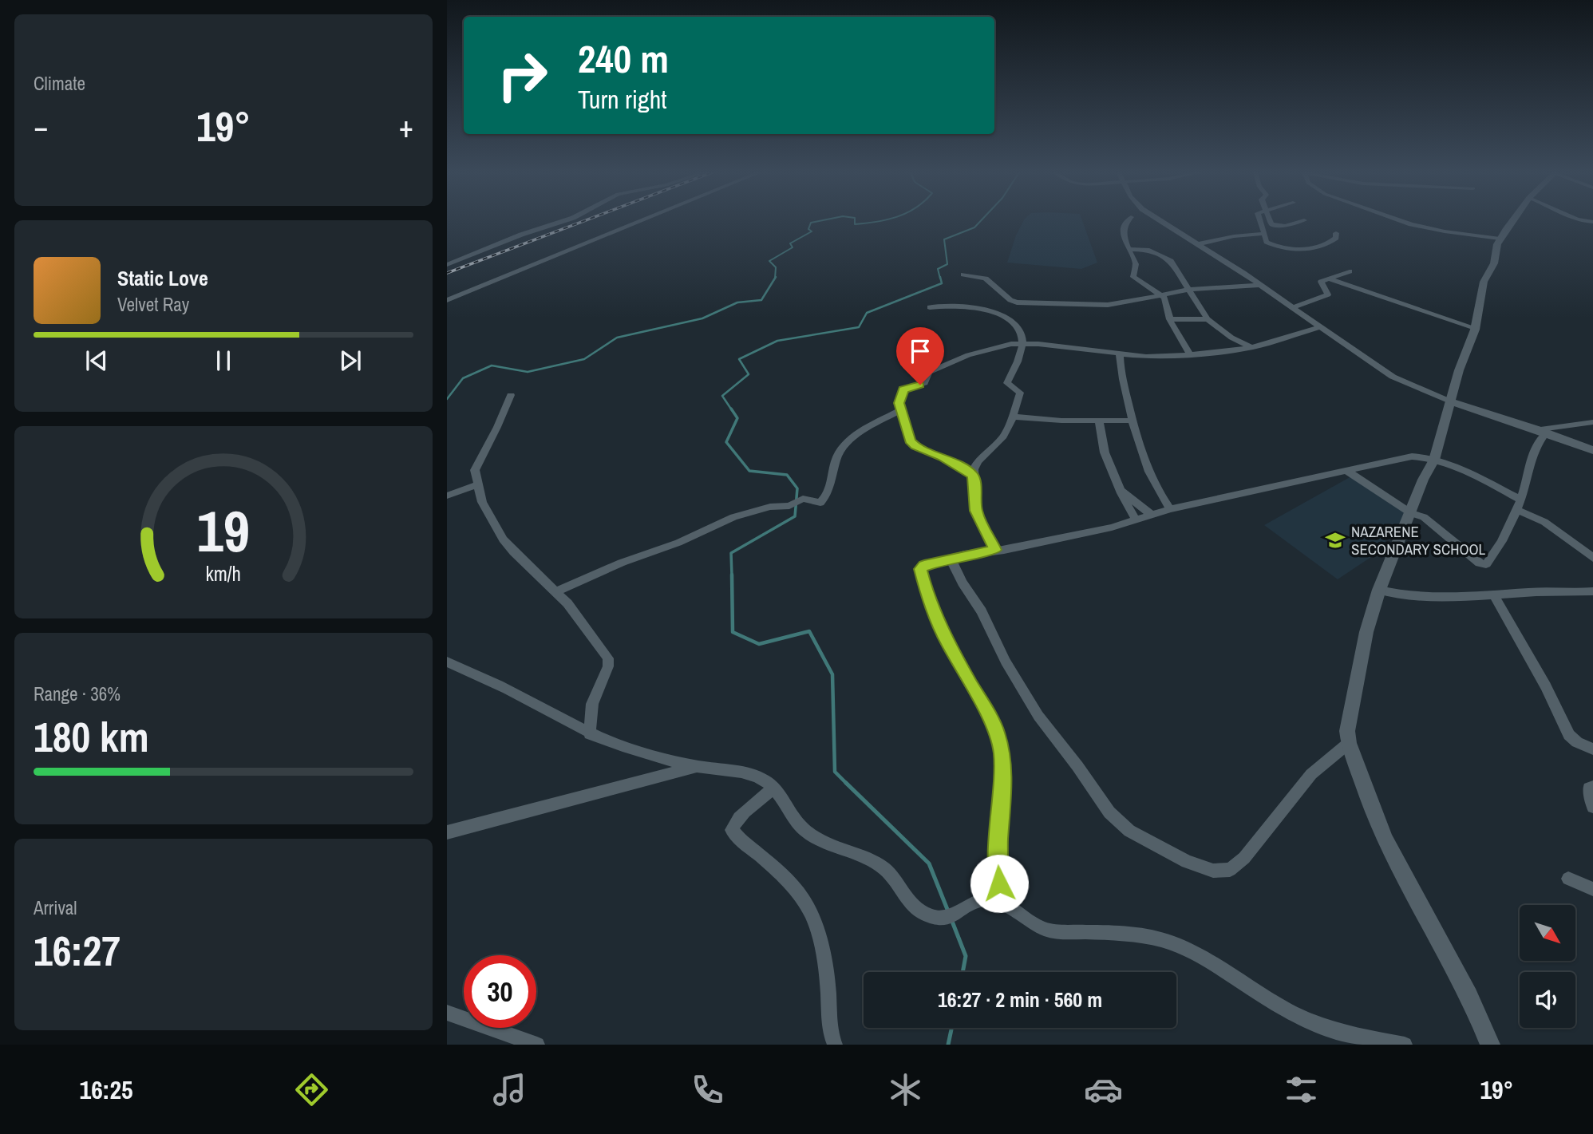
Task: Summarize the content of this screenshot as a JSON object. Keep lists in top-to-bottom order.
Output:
{
  "places": {
    "school or university": ["NAZARENE SECONDARY SCHOOL"]
  },
  "north": "bottom right",
  "page": {
    "tile": [
      "Climate",
      ["Range · 36%", "180 km"],
      ["Arrival", "16:27"]
    ],
    "turn": ["240 m", "Turn right"],
    "heat": ["−", "19°", "+"],
    "song": ["Static Love", "Velvet Ray"],
    "limit": "30",
    "trip": "16:27 · 2 min · 560 m",
    "tabs": ["16:25", "19°"],
    "gauge": ["19", "km/h"]
  }
}
